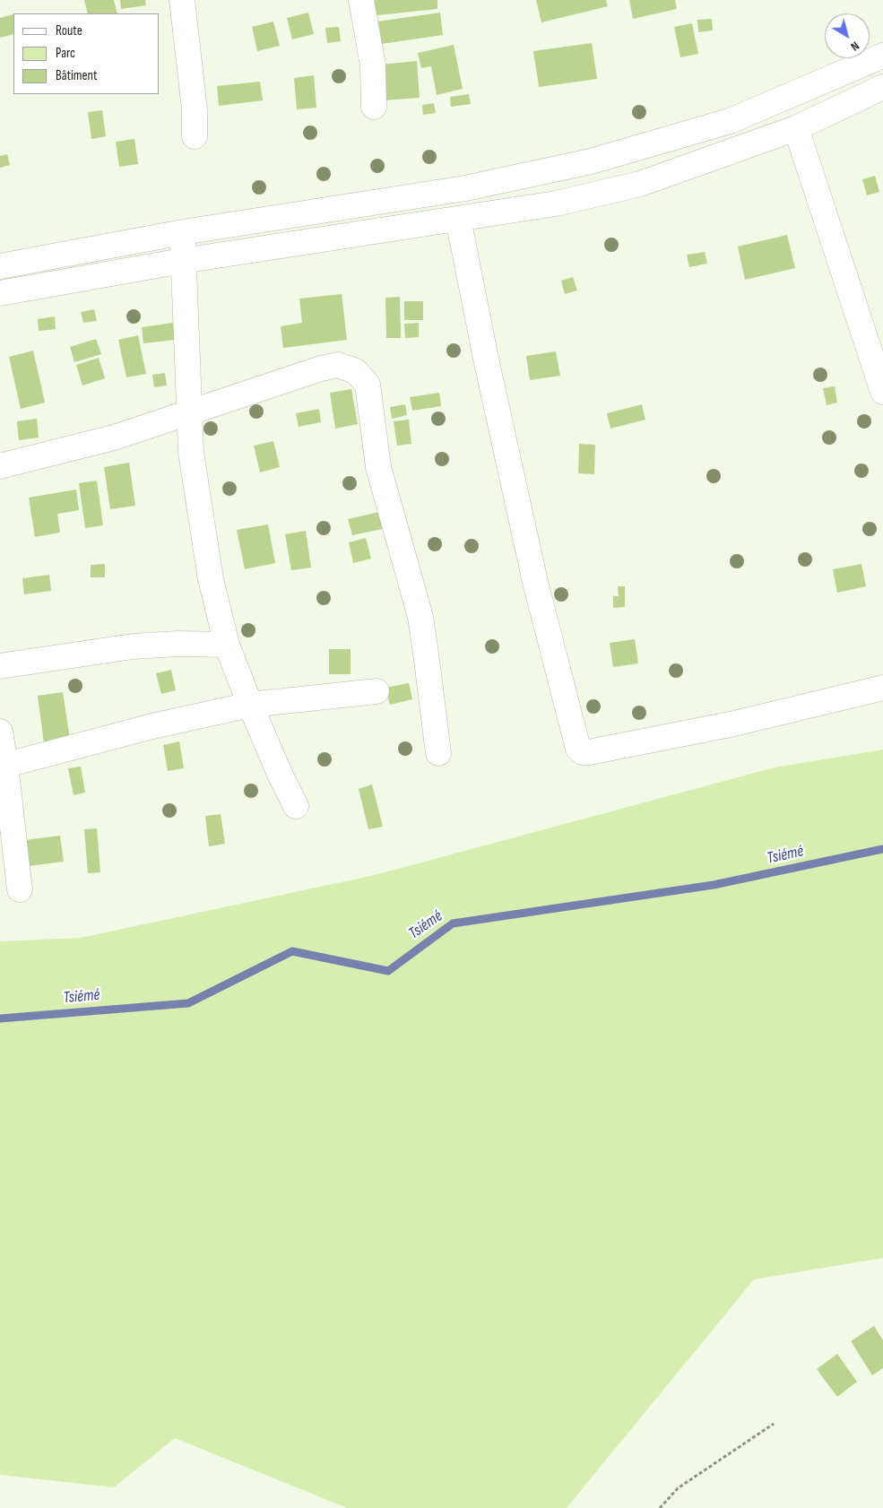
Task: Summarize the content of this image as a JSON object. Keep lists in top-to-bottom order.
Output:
{
  "water": ["Tsiémé"],
  "legend": ["Route", "Parc", "Bâtiment"],
  "north": "bottom right"
}
